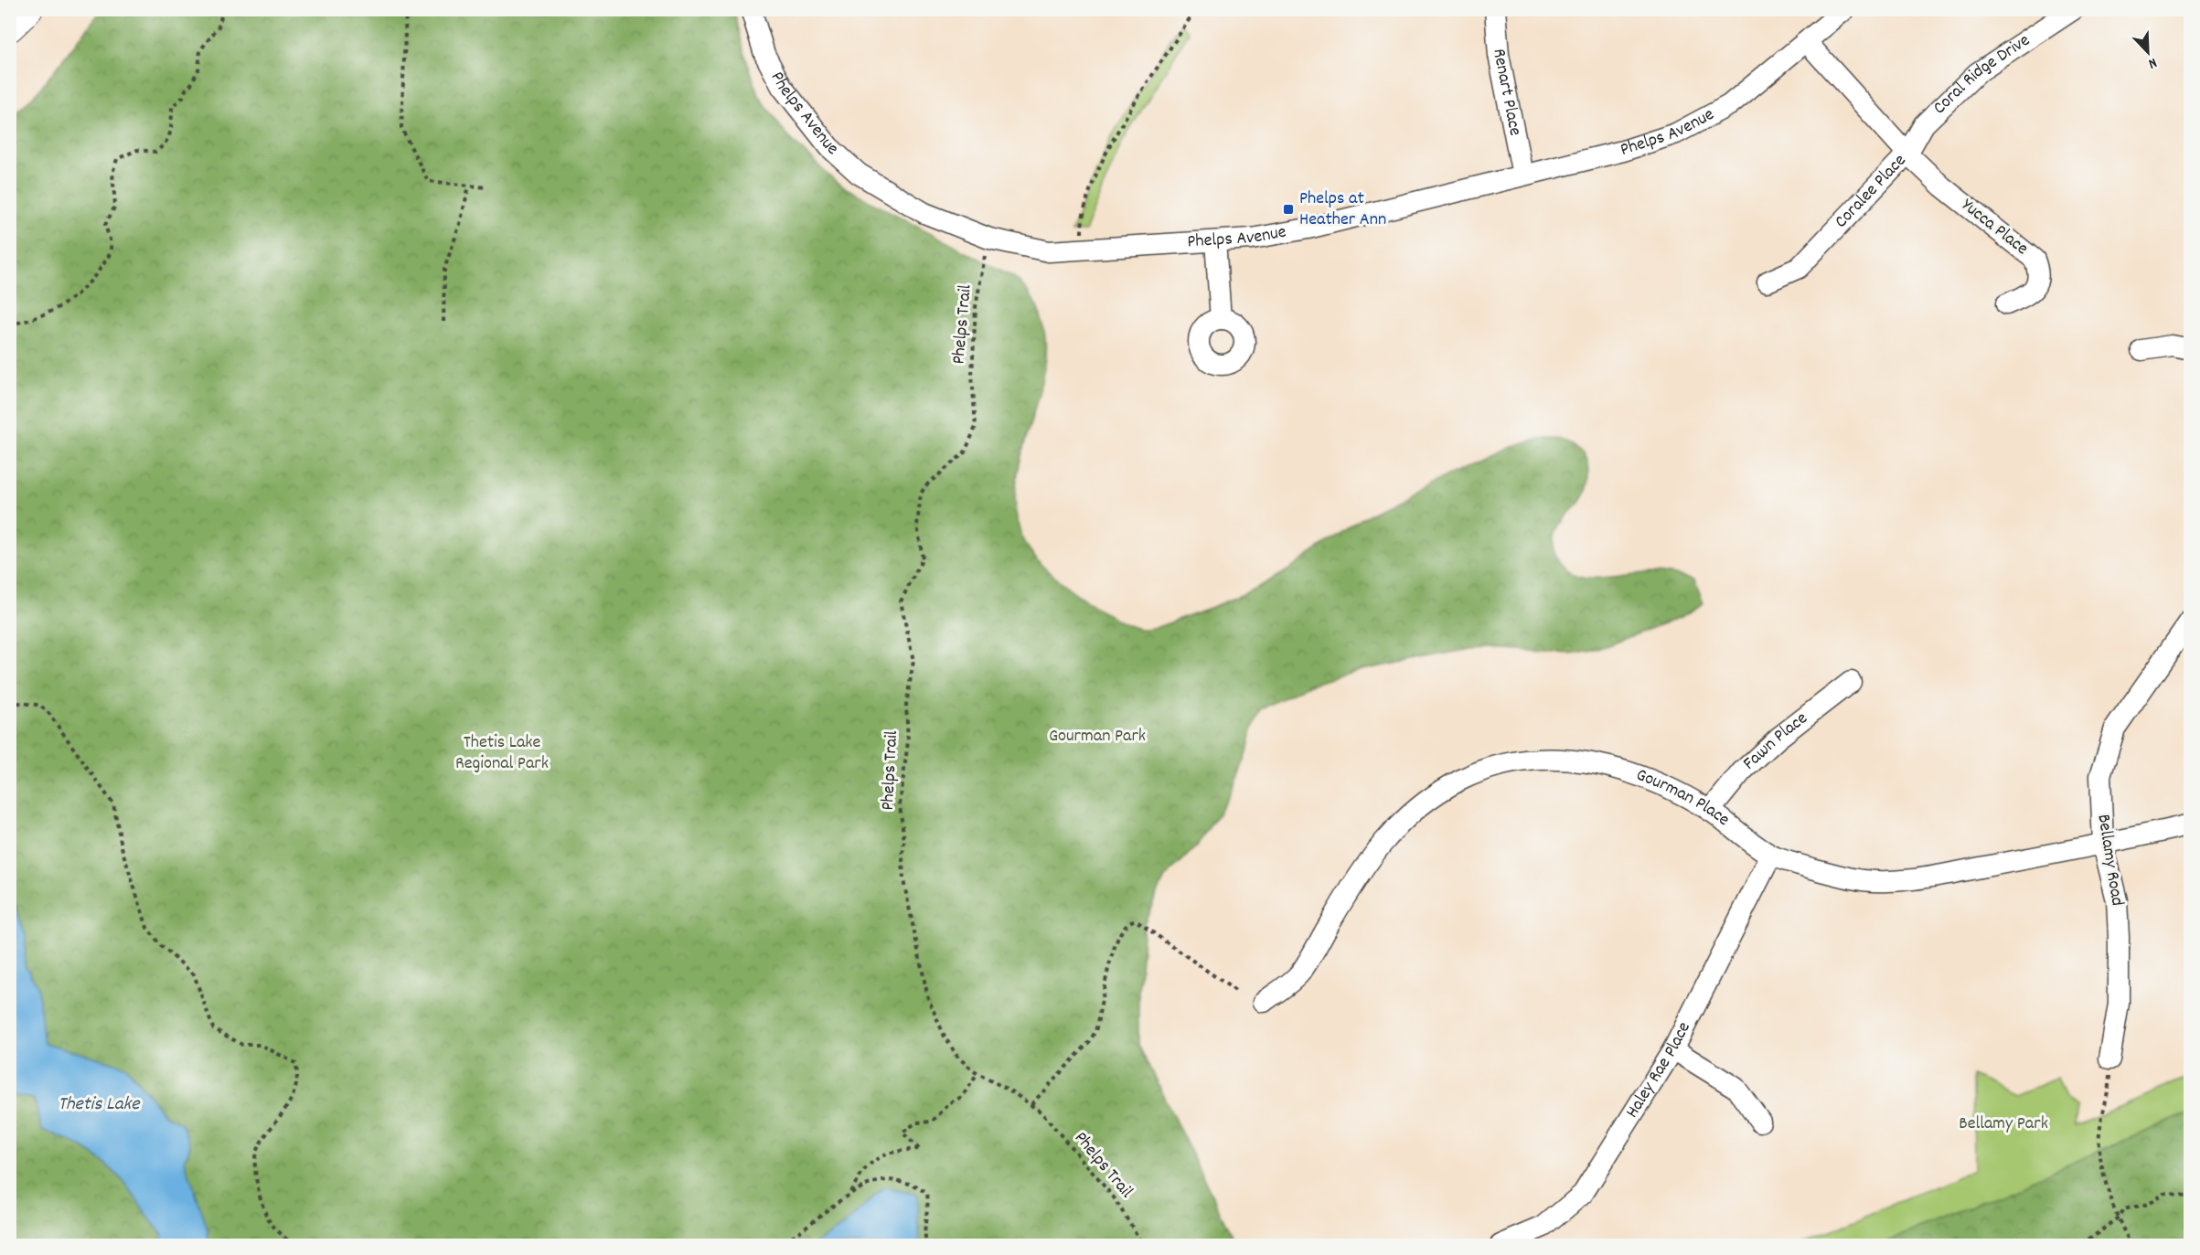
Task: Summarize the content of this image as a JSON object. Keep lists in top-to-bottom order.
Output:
{
  "streets": {
    "street": [
      "Coral Ridge Drive",
      "Renart Place",
      "Phelps Avenue",
      "Coralee Place",
      "Yucca Place",
      "Fawn Place",
      "Gourman Place",
      "Bellamy Road",
      "Haley Rae Place"
    ],
    "path": ["Phelps Trail"]
  },
  "crossings": [
    ["Coral Ridge Drive", "Coralee Place"],
    ["Coral Ridge Drive", "Yucca Place"],
    ["Renart Place", "Phelps Avenue"],
    ["Phelps Avenue", "Coralee Place"],
    ["Phelps Avenue", "Phelps Trail"],
    ["Coralee Place", "Yucca Place"],
    ["Fawn Place", "Gourman Place"],
    ["Gourman Place", "Bellamy Road"],
    ["Gourman Place", "Haley Rae Place"]
  ],
  "water": ["Thetis Lake"],
  "parks": ["Gourman Park", "Thetis Lake Regional Park", "Bellamy Park"],
  "places": {
    "transit": ["Phelps at Heather Ann"]
  },
  "north": "bottom right"
}
